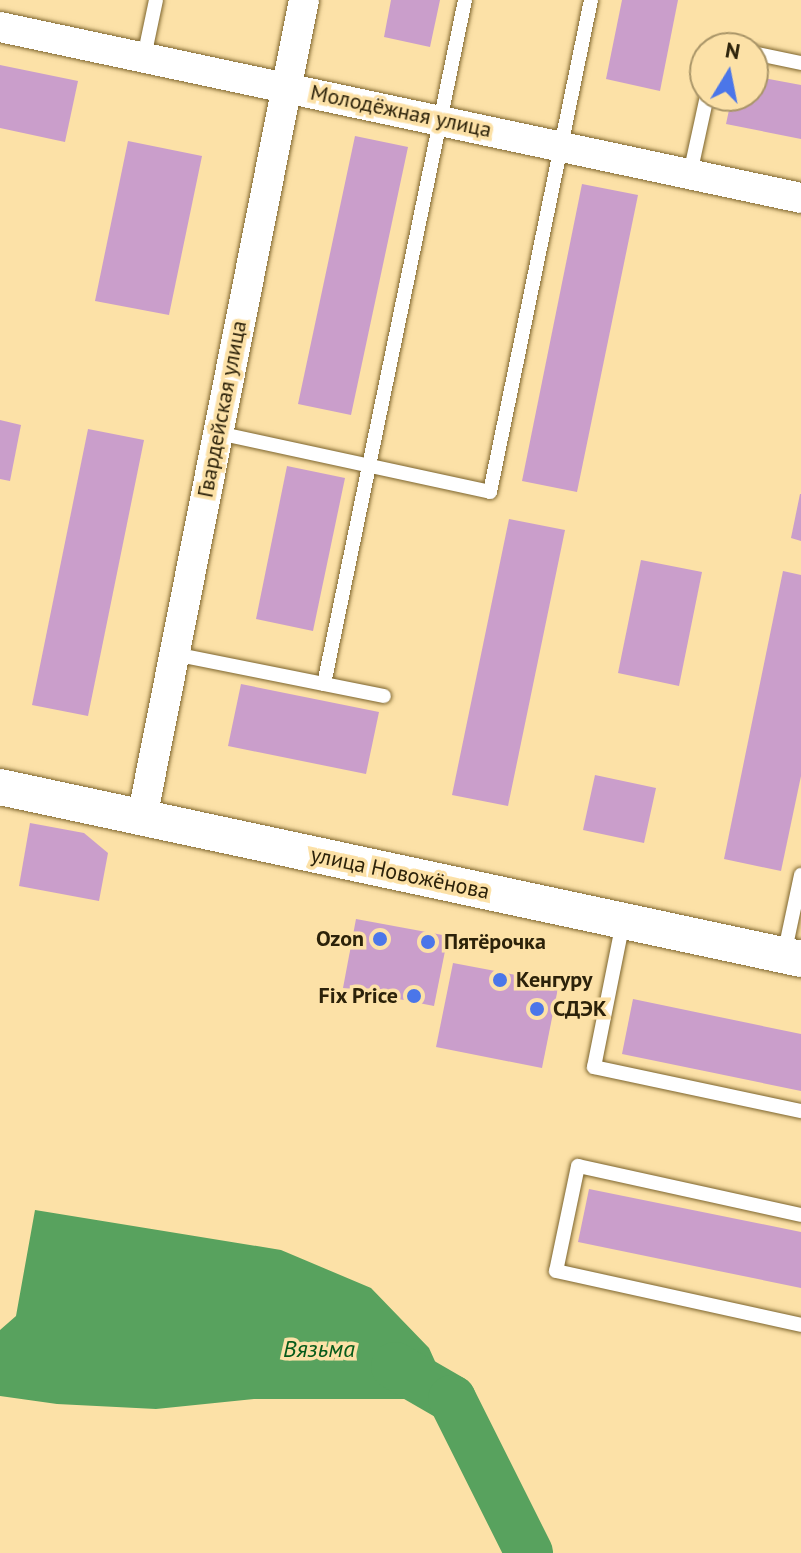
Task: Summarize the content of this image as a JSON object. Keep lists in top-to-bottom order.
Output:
{
  "streets": {
    "street": ["Молодёжная улица", "Гвардейская улица", "улица Новожёнова"]
  },
  "crossings": [
    ["Молодёжная улица", "Гвардейская улица"],
    ["Гвардейская улица", "улица Новожёнова"]
  ],
  "water": ["Вязьма"],
  "places": [
    "Ozon",
    "Пятёрочка",
    "Кенгуру",
    "Fix Price",
    "СДЭК"
  ],
  "north": "top"
}
